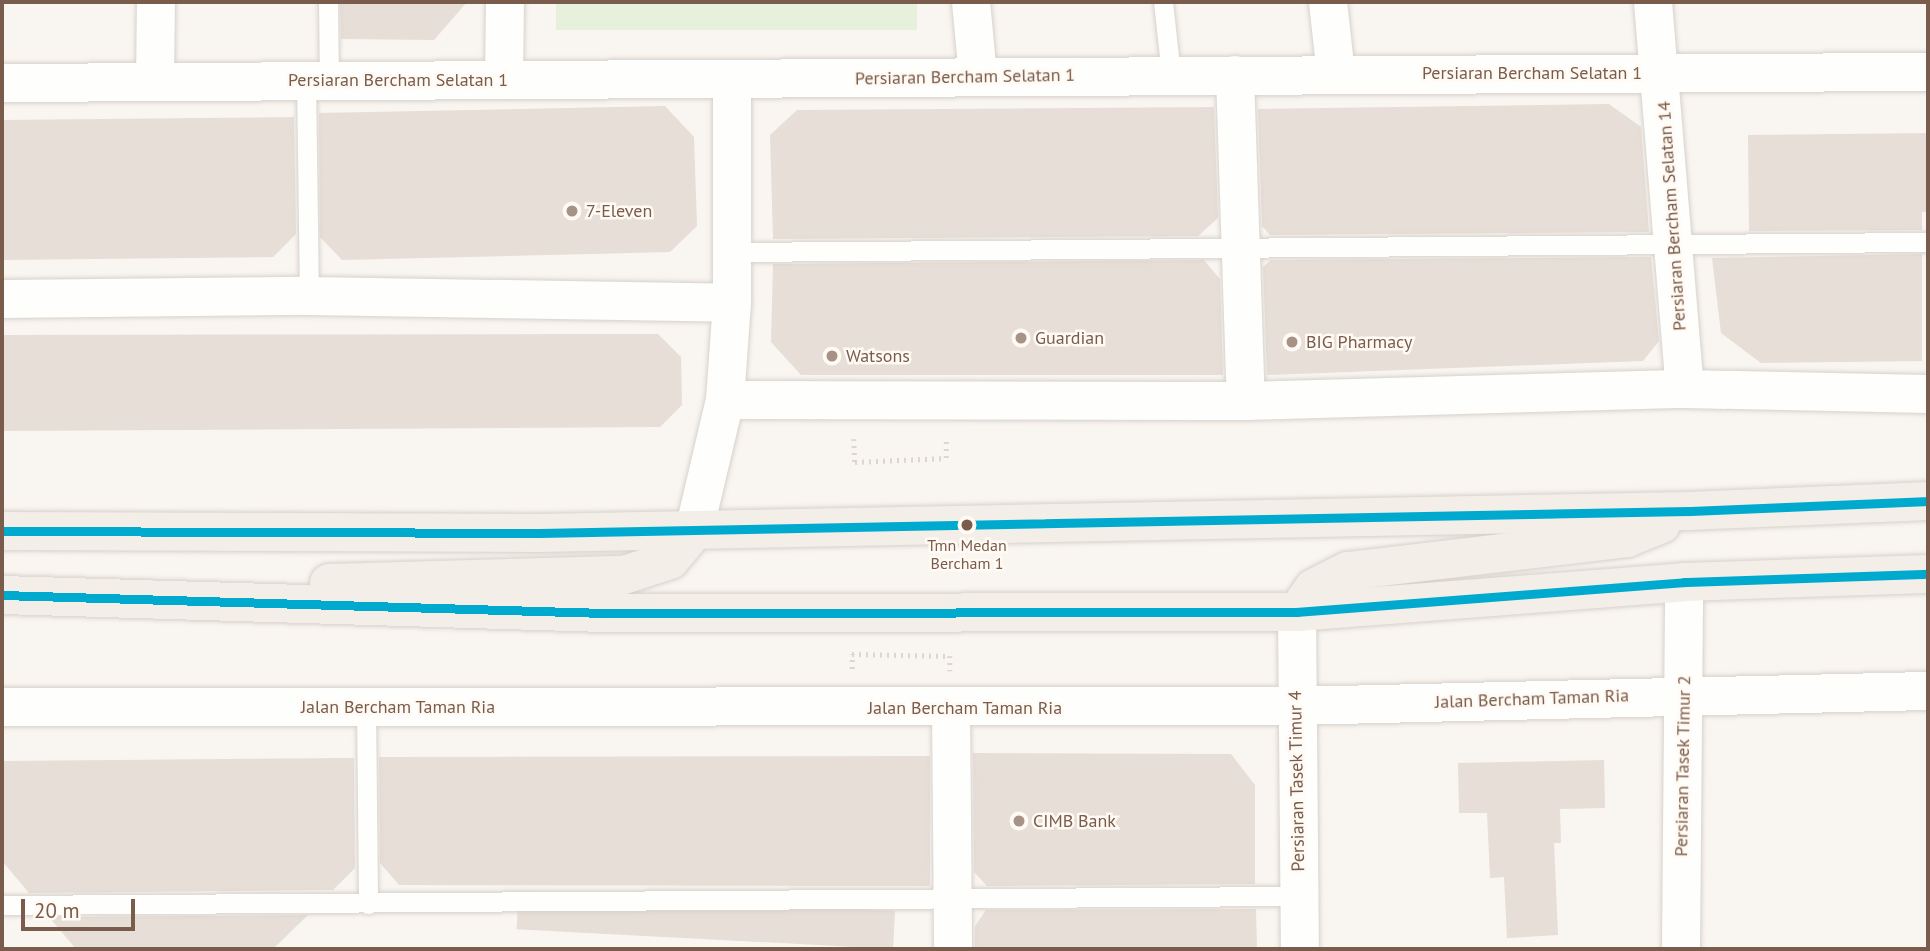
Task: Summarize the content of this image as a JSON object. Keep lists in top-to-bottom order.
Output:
{
  "streets": {
    "street": [
      "Persiaran Bercham Selatan 1",
      "Persiaran Bercham Selatan 14",
      "Jalan Bercham Taman Ria",
      "Persiaran Tasek Timur 2",
      "Persiaran Tasek Timur 4"
    ]
  },
  "crossings": [
    ["Persiaran Bercham Selatan 1", "Persiaran Bercham Selatan 14"],
    ["Jalan Bercham Taman Ria", "Persiaran Tasek Timur 2"],
    ["Jalan Bercham Taman Ria", "Persiaran Tasek Timur 4"]
  ],
  "places": [
    "7-Eleven",
    "Guardian",
    "BIG Pharmacy",
    "Watsons",
    "Tmn Medan Bercham 1",
    "CIMB Bank"
  ],
  "scale_bar": "20 m"
}
